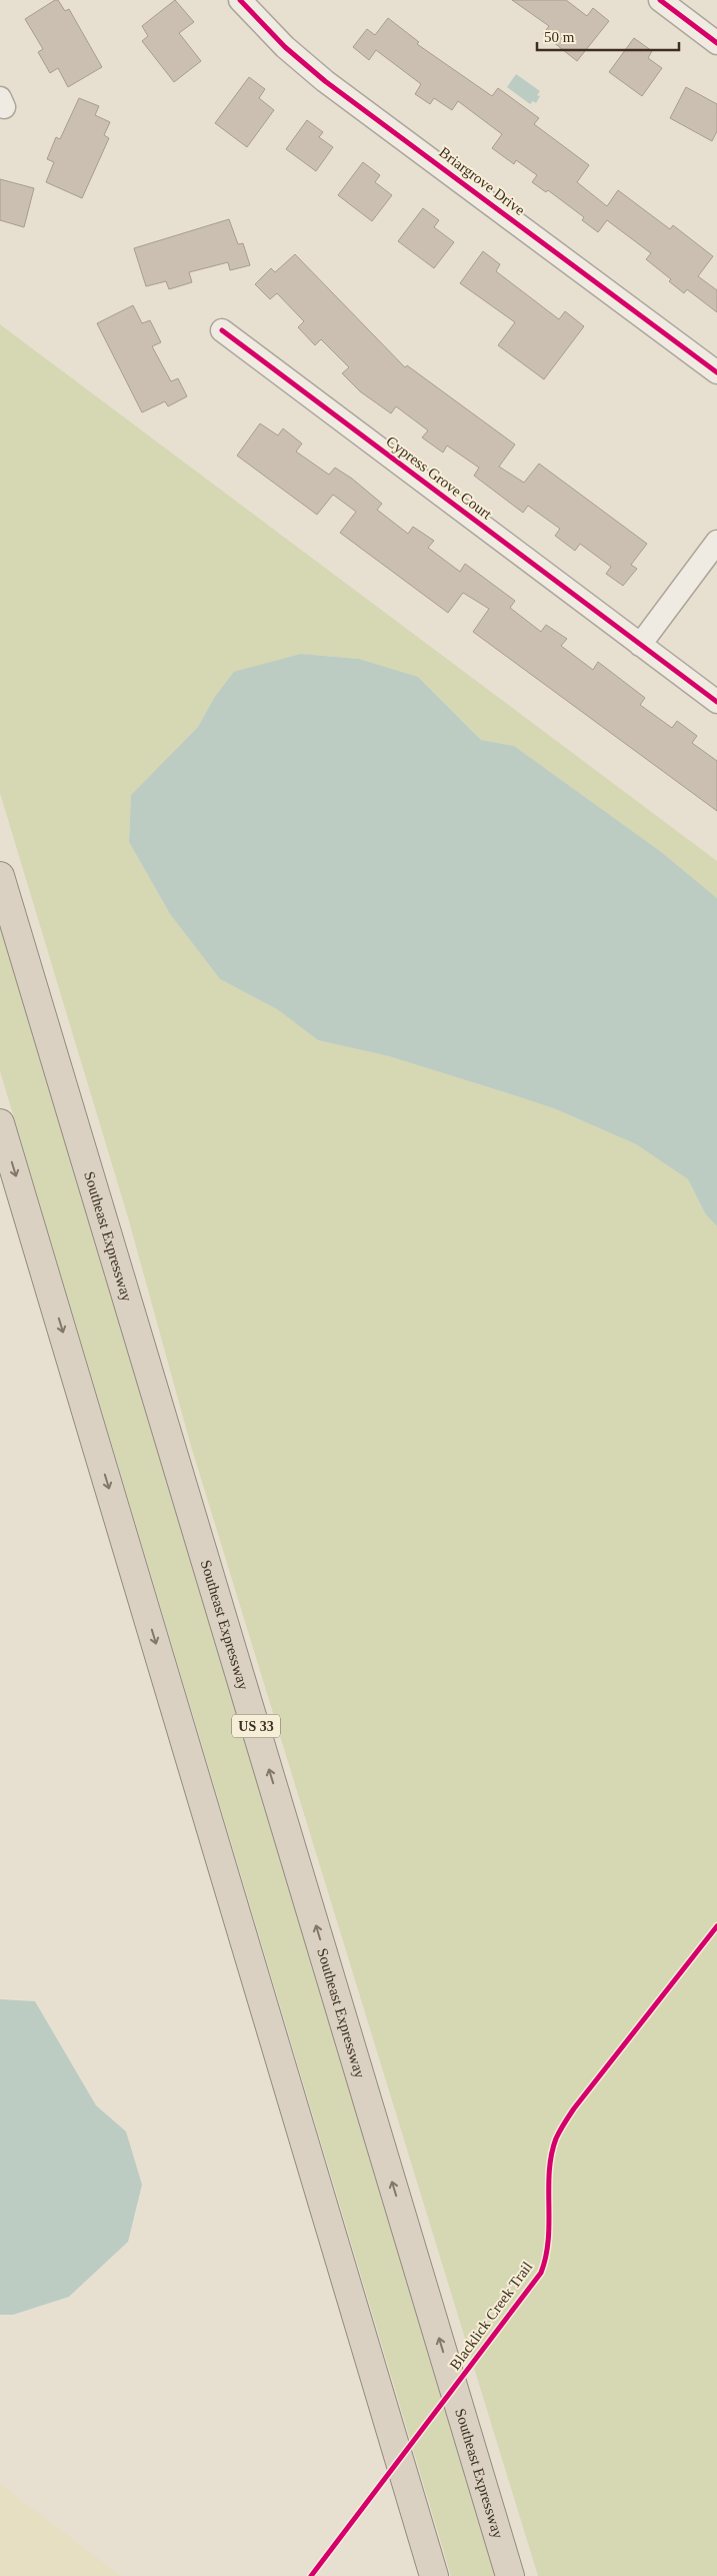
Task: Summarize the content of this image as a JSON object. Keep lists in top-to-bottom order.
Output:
{
  "streets": {
    "highway": ["Southeast Expressway", "US 33"],
    "street": ["Briargrove Drive", "Cypress Grove Court"],
    "cycle path": ["Blacklick Creek Trail"]
  },
  "scale_bar": "50 m"
}
